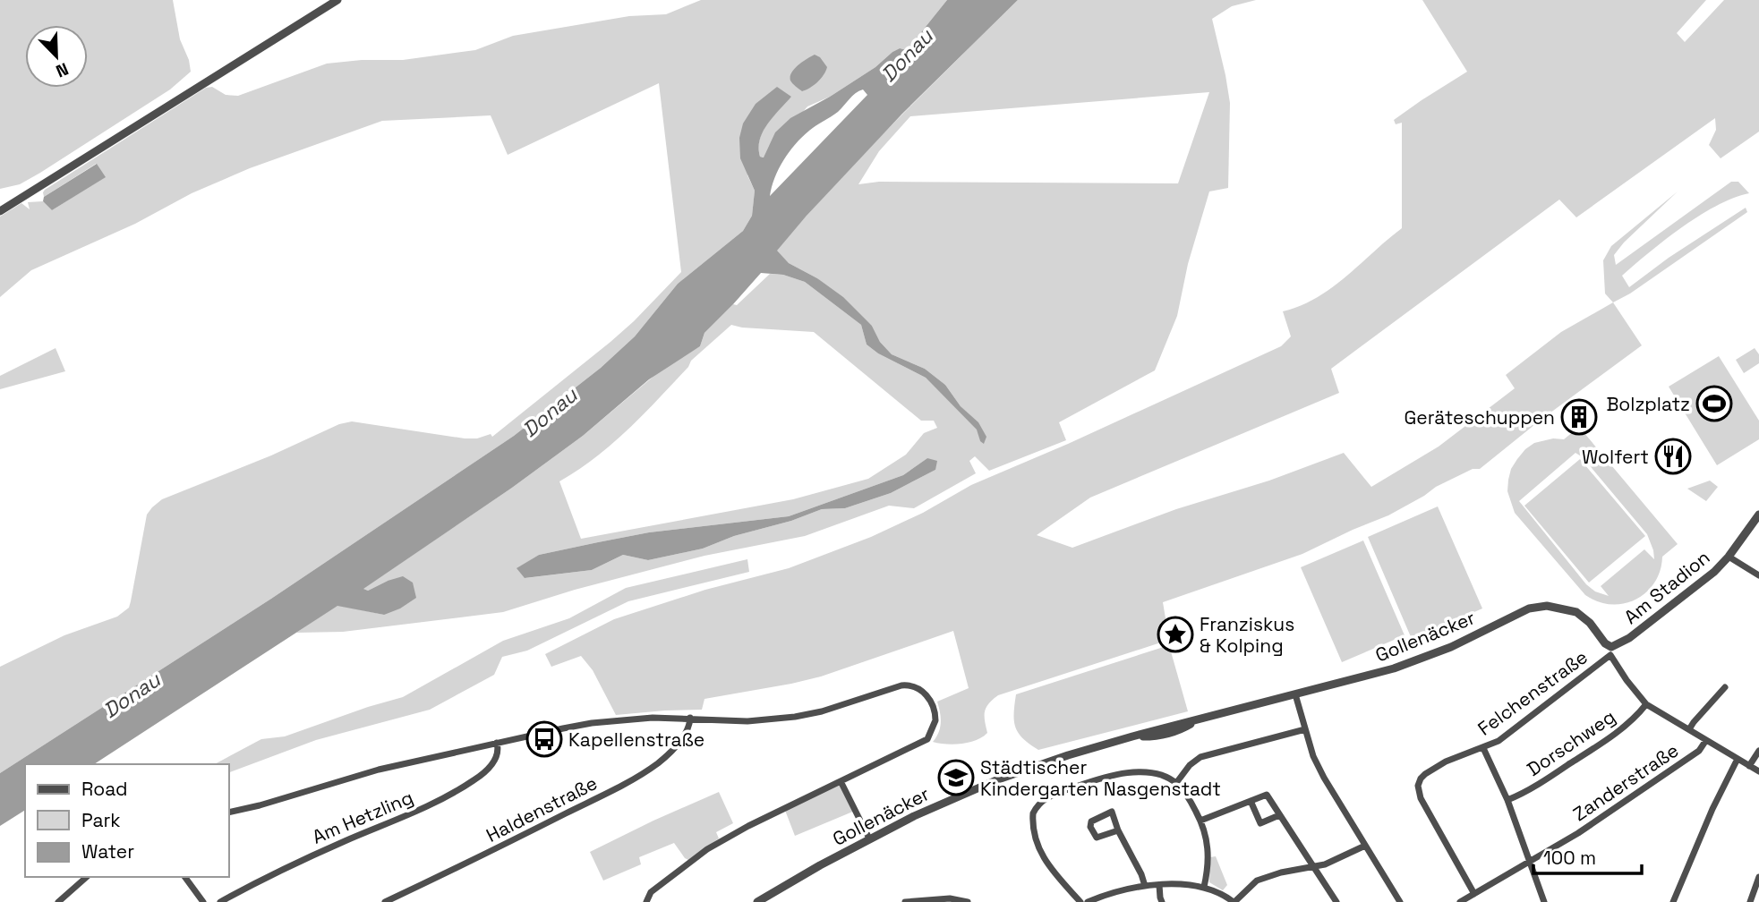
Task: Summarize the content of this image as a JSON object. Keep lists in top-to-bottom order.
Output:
{
  "streets": {
    "street": [
      "Am Stadion",
      "Gollenäcker",
      "Felchenstraße",
      "Dorschweg",
      "Zanderstraße",
      "Haldenstraße",
      "Am Hetzling"
    ]
  },
  "crossings": [
    ["Am Stadion", "Gollenäcker"],
    ["Am Stadion", "Felchenstraße"],
    ["Gollenäcker", "Felchenstraße"],
    ["Felchenstraße", "Zanderstraße"]
  ],
  "water": ["Donau"],
  "places": {
    "sports": ["Bolzplatz"],
    "building": ["Geräteschuppen"],
    "restaurant": ["Wolfert"],
    "place": ["Franziskus & Kolping"],
    "bus stop": ["Kapellenstraße"],
    "school or university": ["Städtischer Kindergarten Nasgenstadt"]
  },
  "legend": ["Road", "Park", "Water"],
  "scale_bar": "100 m",
  "north": "bottom right"
}
